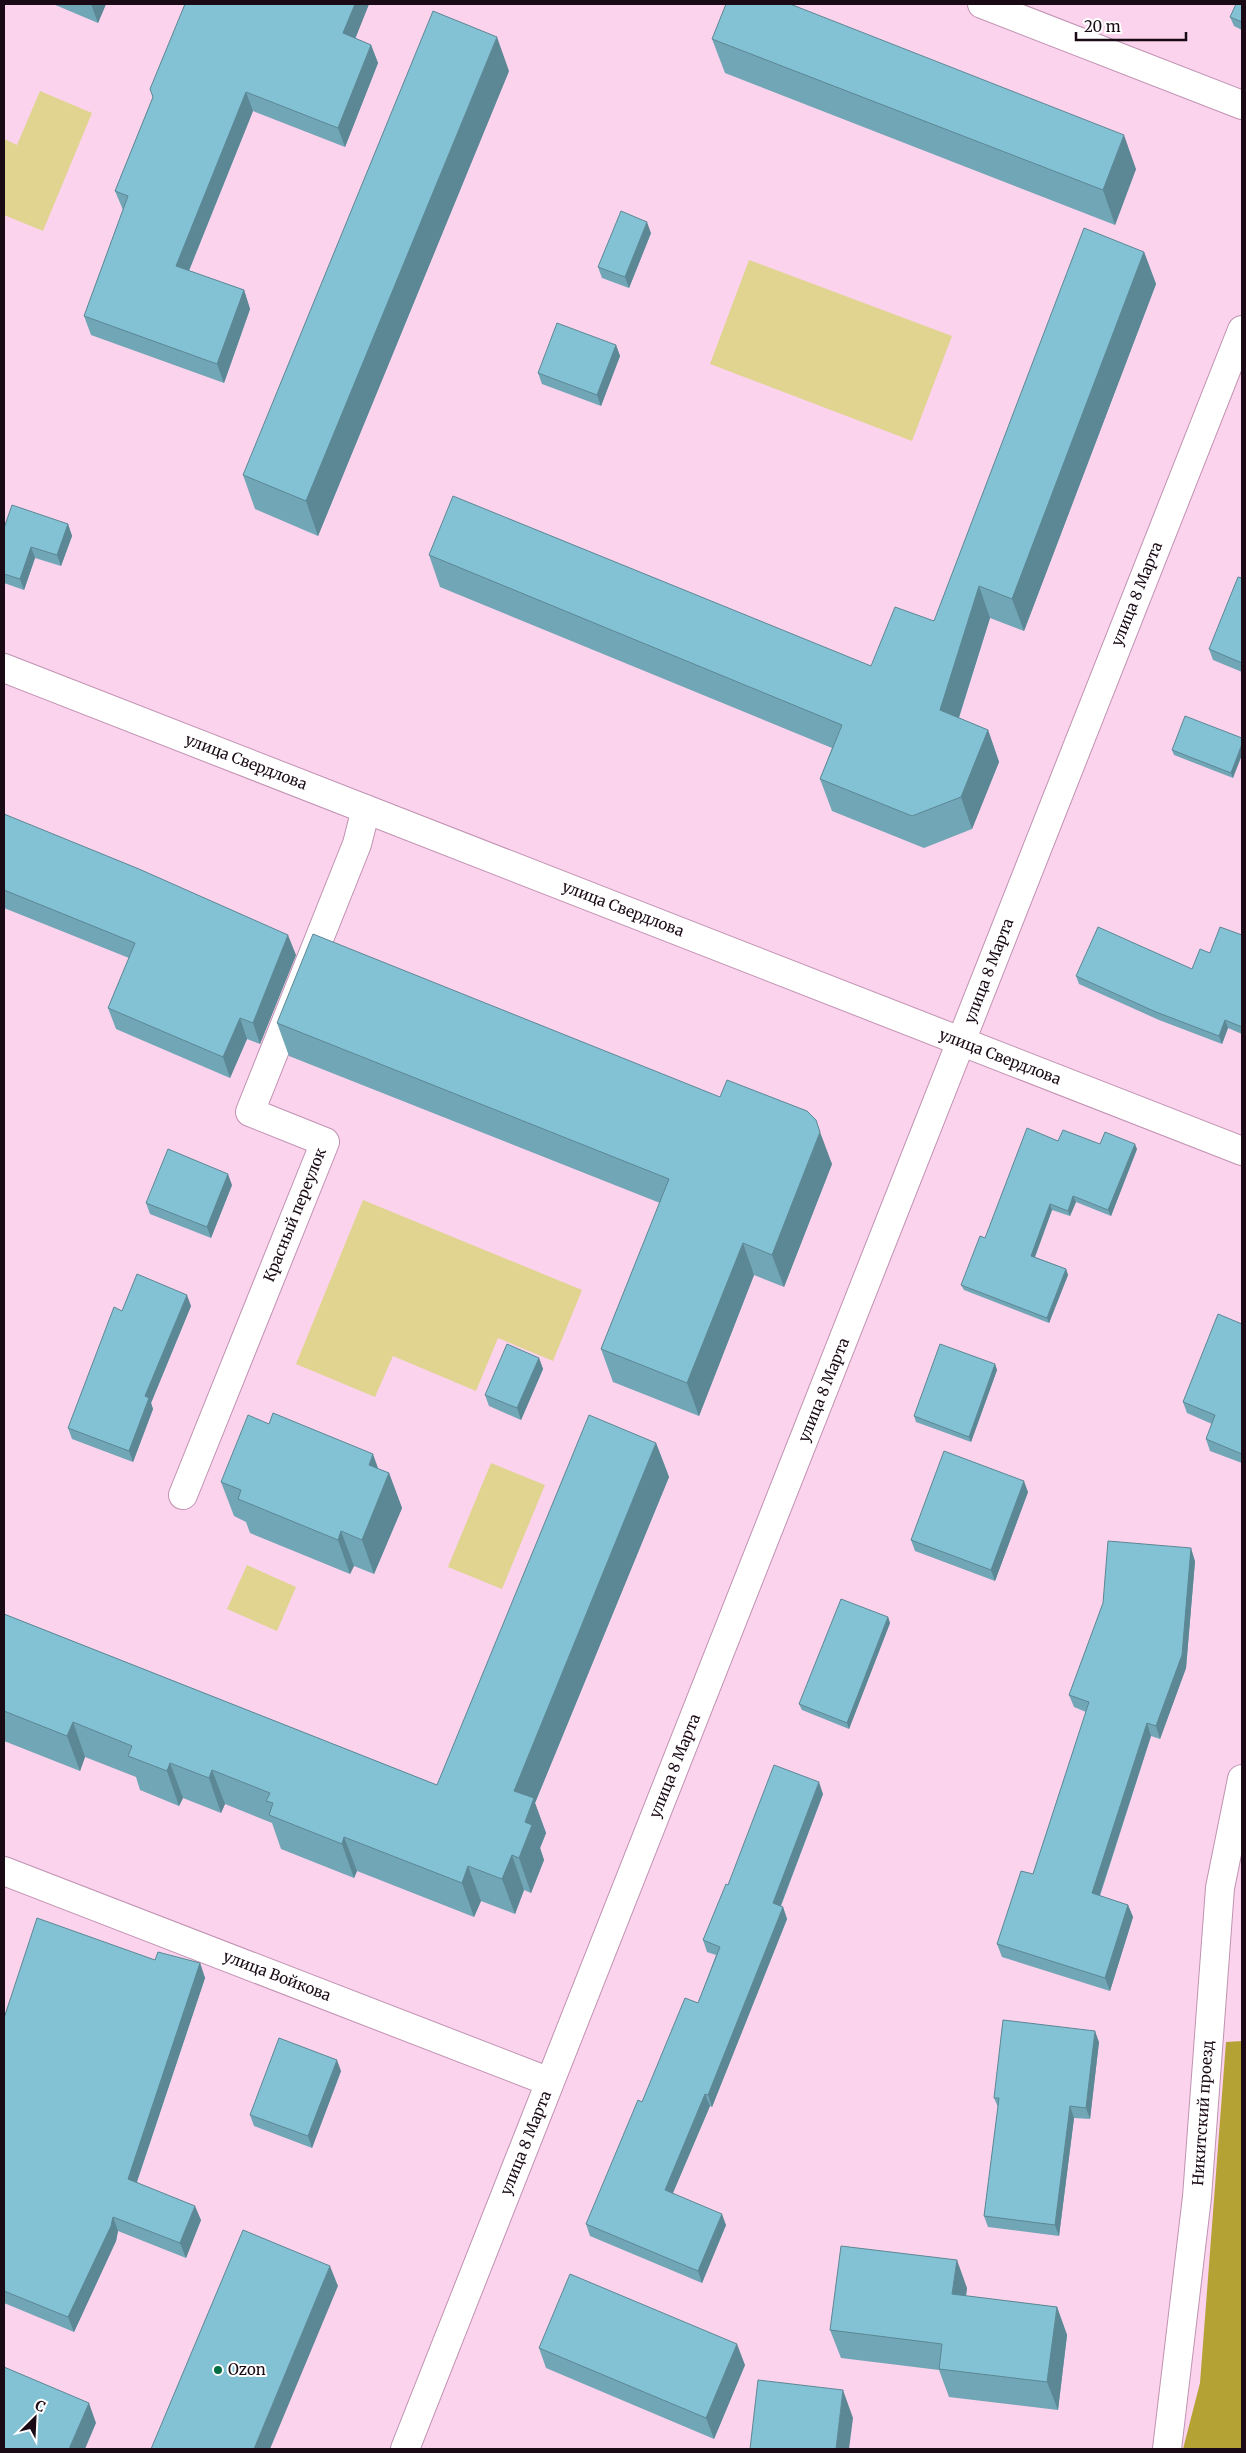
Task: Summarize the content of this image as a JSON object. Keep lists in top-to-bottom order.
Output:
{
  "streets": {
    "street": [
      "улица 8 Марта",
      "улица Свердлова",
      "Красный переулок",
      "улица Войкова",
      "Никитский проезд"
    ]
  },
  "crossings": [
    ["улица 8 Марта", "улица Свердлова"],
    ["улица 8 Марта", "улица Войкова"],
    ["улица Свердлова", "Красный переулок"]
  ],
  "places": ["Ozon"],
  "scale_bar": "20 m",
  "north": "top right"
}
